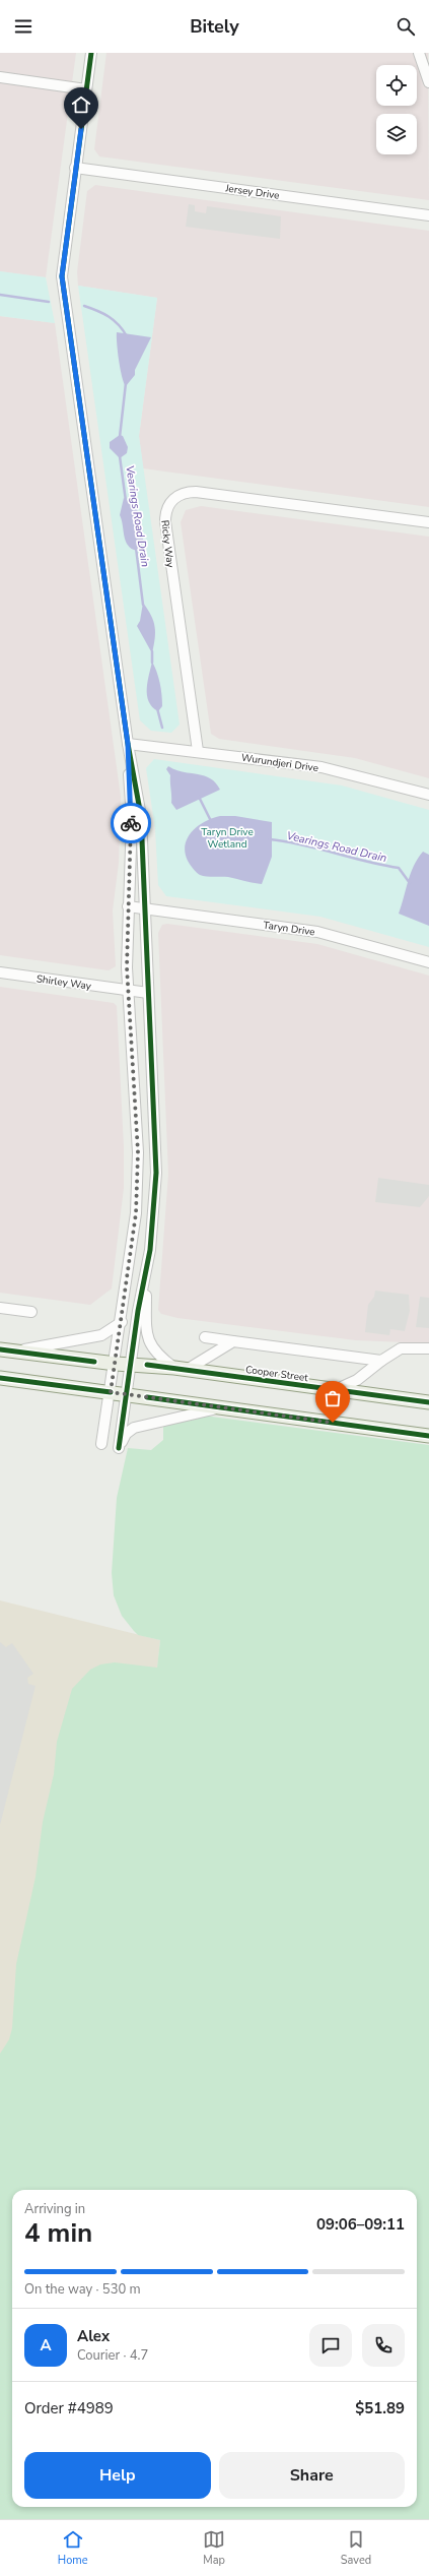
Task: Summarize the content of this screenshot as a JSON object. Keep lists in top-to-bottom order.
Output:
{
  "streets": {
    "main road": ["Cooper Street"],
    "street": [
      "Jersey Drive",
      "Ricky Way",
      "Wurundjeri Drive",
      "Taryn Drive",
      "Shirley Way"
    ]
  },
  "crossings": [
    ["Ricky Way", "Wurundjeri Drive"]
  ],
  "water": ["Vearings Road Drain"],
  "parks": ["Taryn Drive Wetland"],
  "page": {
    "header": "Bitely",
    "heading": ["4 min", "Arriving in", "09:06–09:11"],
    "panel": [
      "Alex",
      "Courier · 4.7",
      "Order #4989",
      "$51.89"
    ],
    "bar": "On the way · 530 m",
    "round": "A",
    "buttons": ["Help", "Share"],
    "tabs": ["Home", "Map", "Saved"]
  }
}
